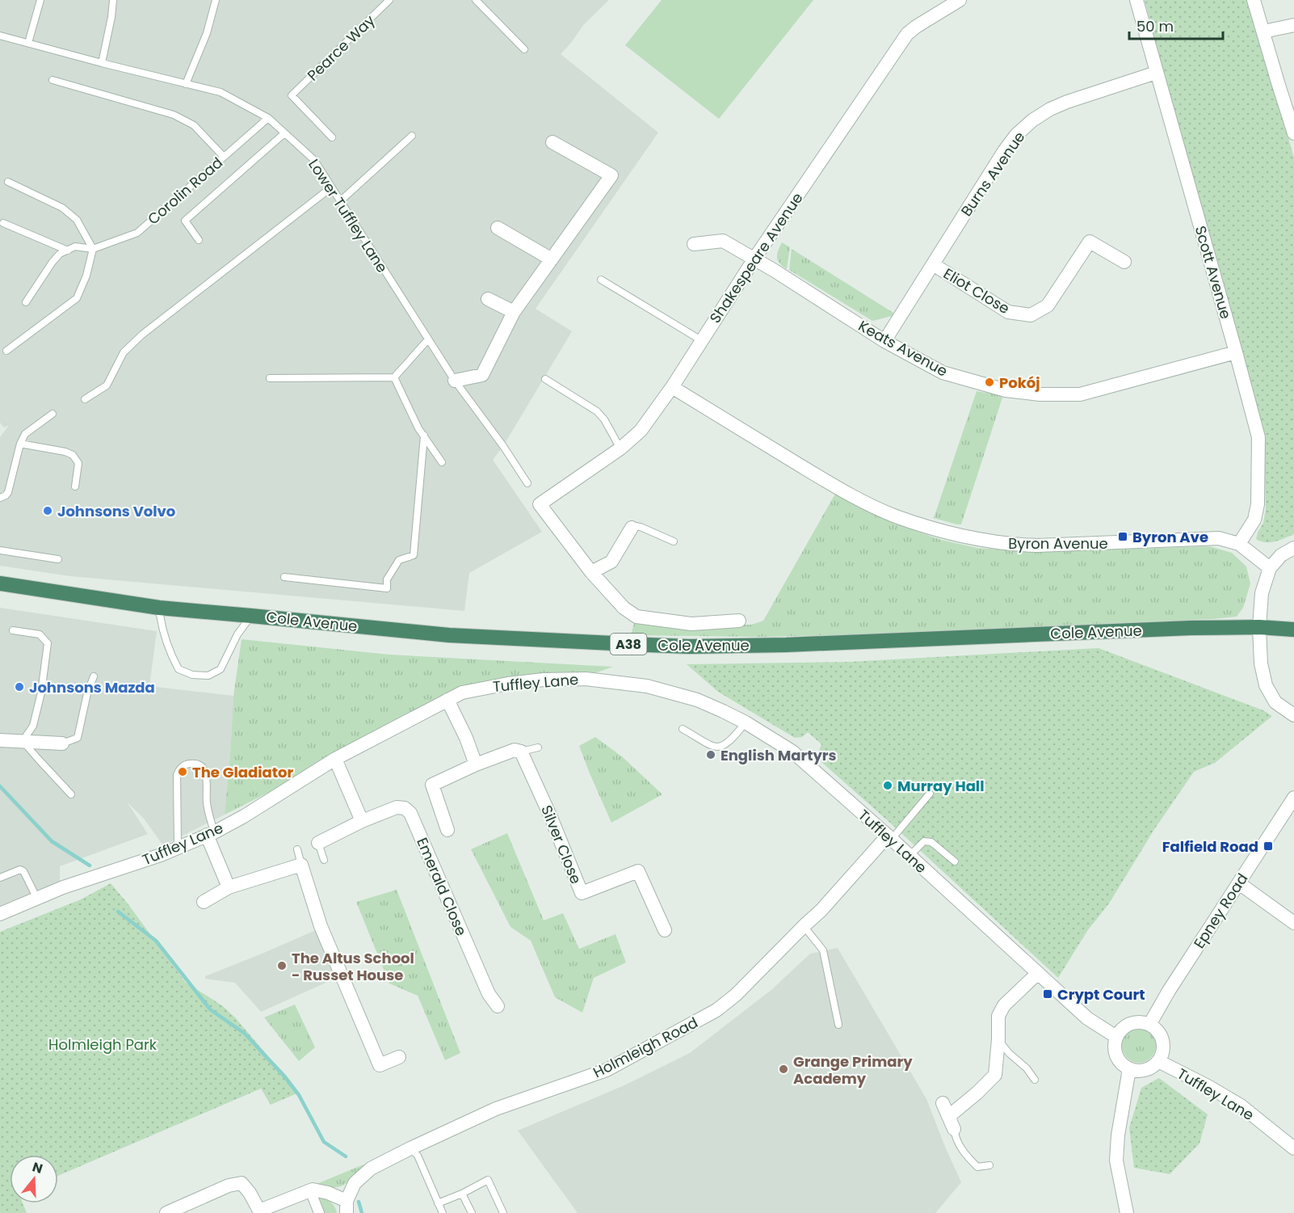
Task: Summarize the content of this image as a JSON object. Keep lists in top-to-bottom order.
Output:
{
  "streets": {
    "highway": ["Cole Avenue", "A38"],
    "street": [
      "Burns Avenue",
      "Shakespeare Avenue",
      "Scott Avenue",
      "Eliot Close",
      "Keats Avenue",
      "Byron Avenue",
      "Tuffley Lane",
      "Silver Close",
      "Emerald Close",
      "Epney Road",
      "Holmleigh Road"
    ],
    "lane": ["Pearce Way", "Corolin Road", "Lower Tuffley Lane"]
  },
  "crossings": [
    ["Burns Avenue", "Scott Avenue"],
    ["Burns Avenue", "Eliot Close"],
    ["Burns Avenue", "Keats Avenue"],
    ["Corolin Road", "Lower Tuffley Lane"],
    ["Shakespeare Avenue", "Keats Avenue"],
    ["Shakespeare Avenue", "Byron Avenue"],
    ["Scott Avenue", "Keats Avenue"],
    ["Scott Avenue", "Byron Avenue"],
    ["Tuffley Lane", "Epney Road"],
    ["Tuffley Lane", "Holmleigh Road"]
  ],
  "parks": ["Holmleigh Park"],
  "places": {
    "other": [
      "Pokój",
      "Johnsons Volvo",
      "Johnsons Mazda",
      "English Martyrs",
      "The Gladiator",
      "Murray Hall",
      "The Altus School - Russet House",
      "Grange Primary Academy"
    ],
    "transit": ["Byron Ave", "Falfield Road", "Crypt Court"]
  },
  "scale_bar": "50 m",
  "north": "top"
}
